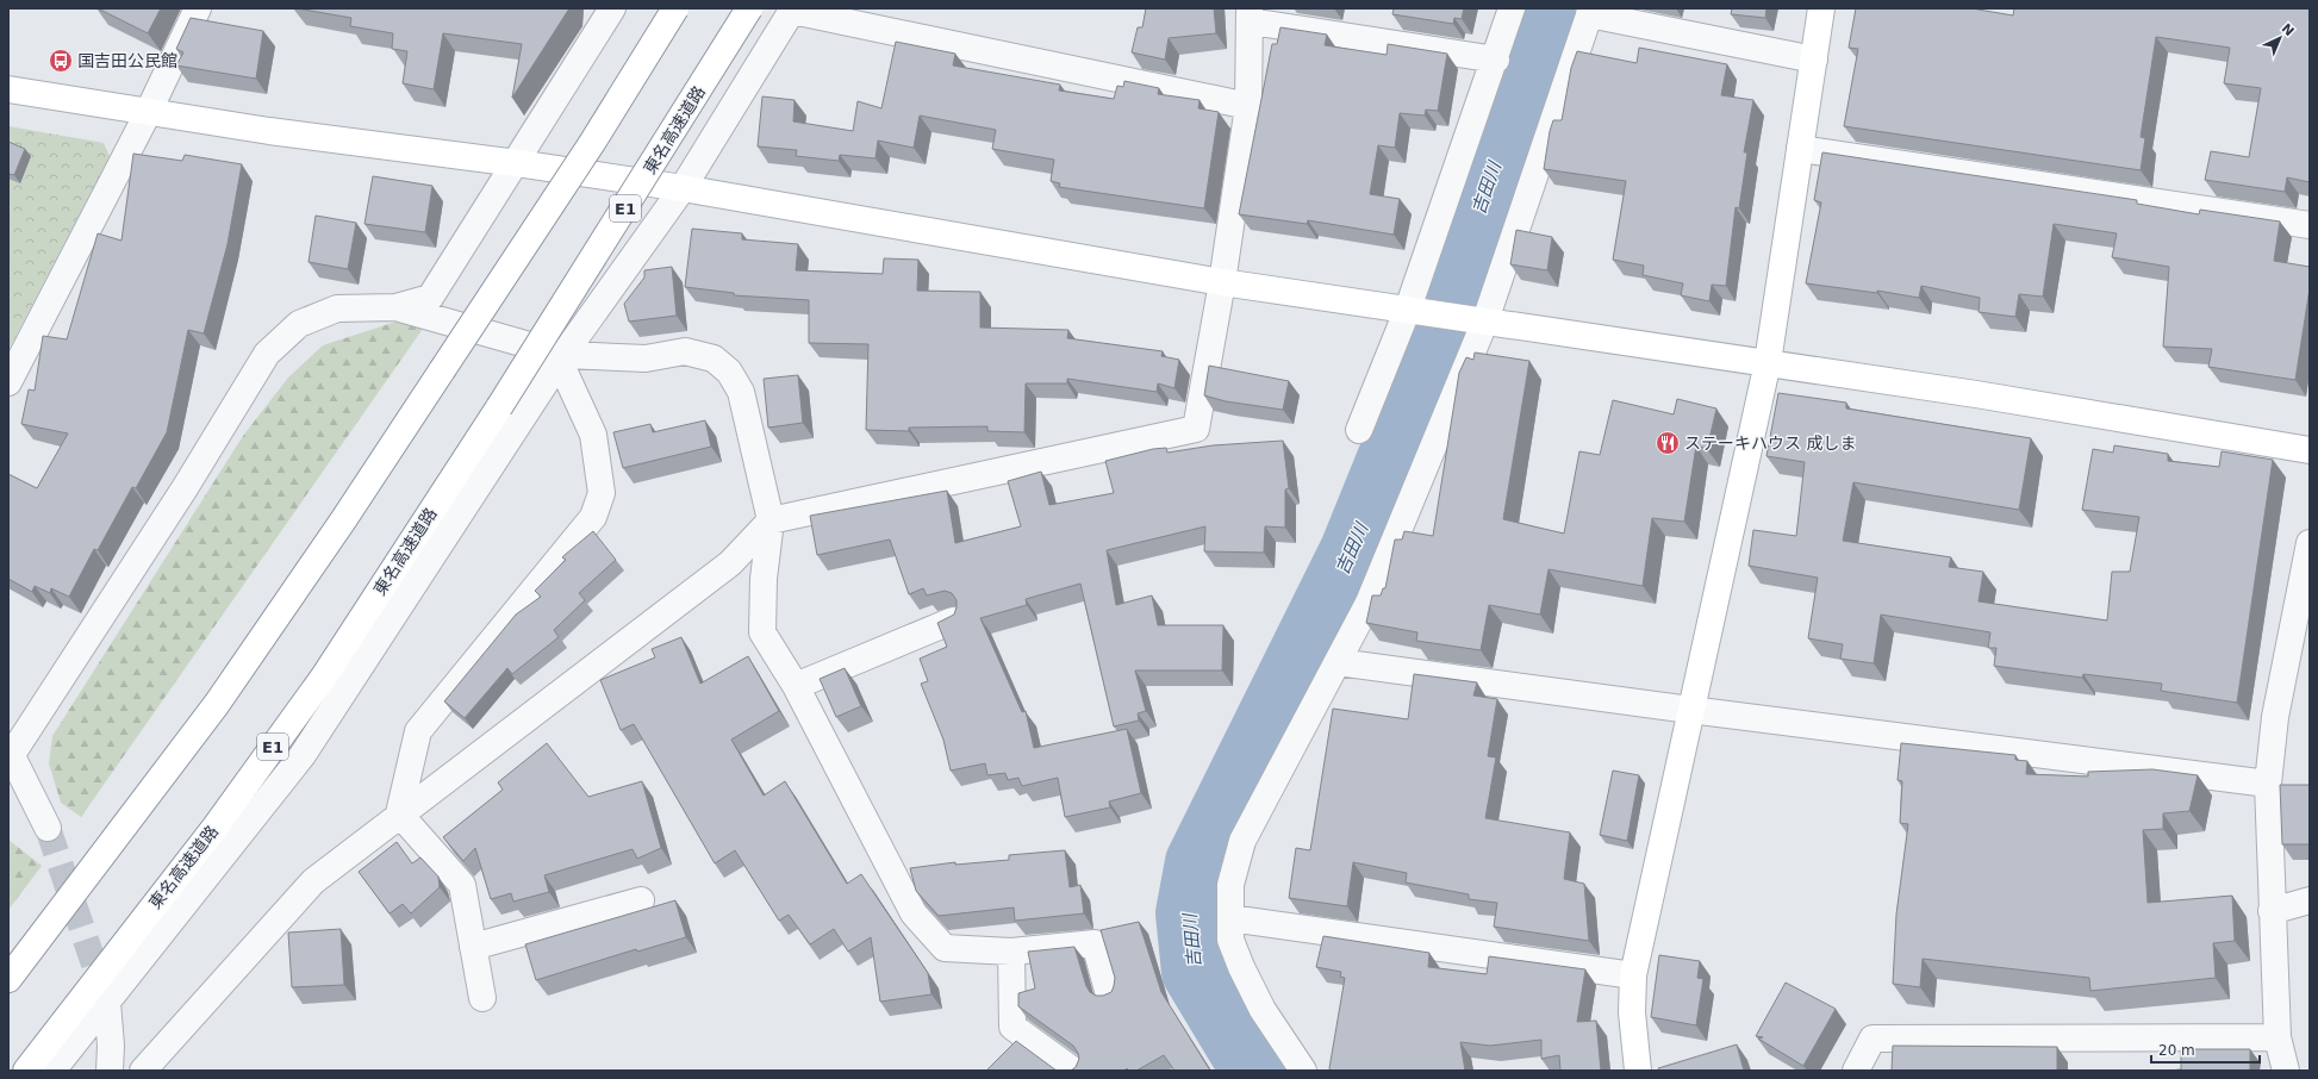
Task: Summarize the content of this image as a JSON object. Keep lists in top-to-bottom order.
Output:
{
  "streets": {
    "main road": ["東名高速道路", "E1"]
  },
  "water": ["吉田川"],
  "places": {
    "bus stop": ["国吉田公民館"],
    "restaurant": ["ステーキハウス 成しま"]
  },
  "scale_bar": "20 m",
  "north": "top right"
}
